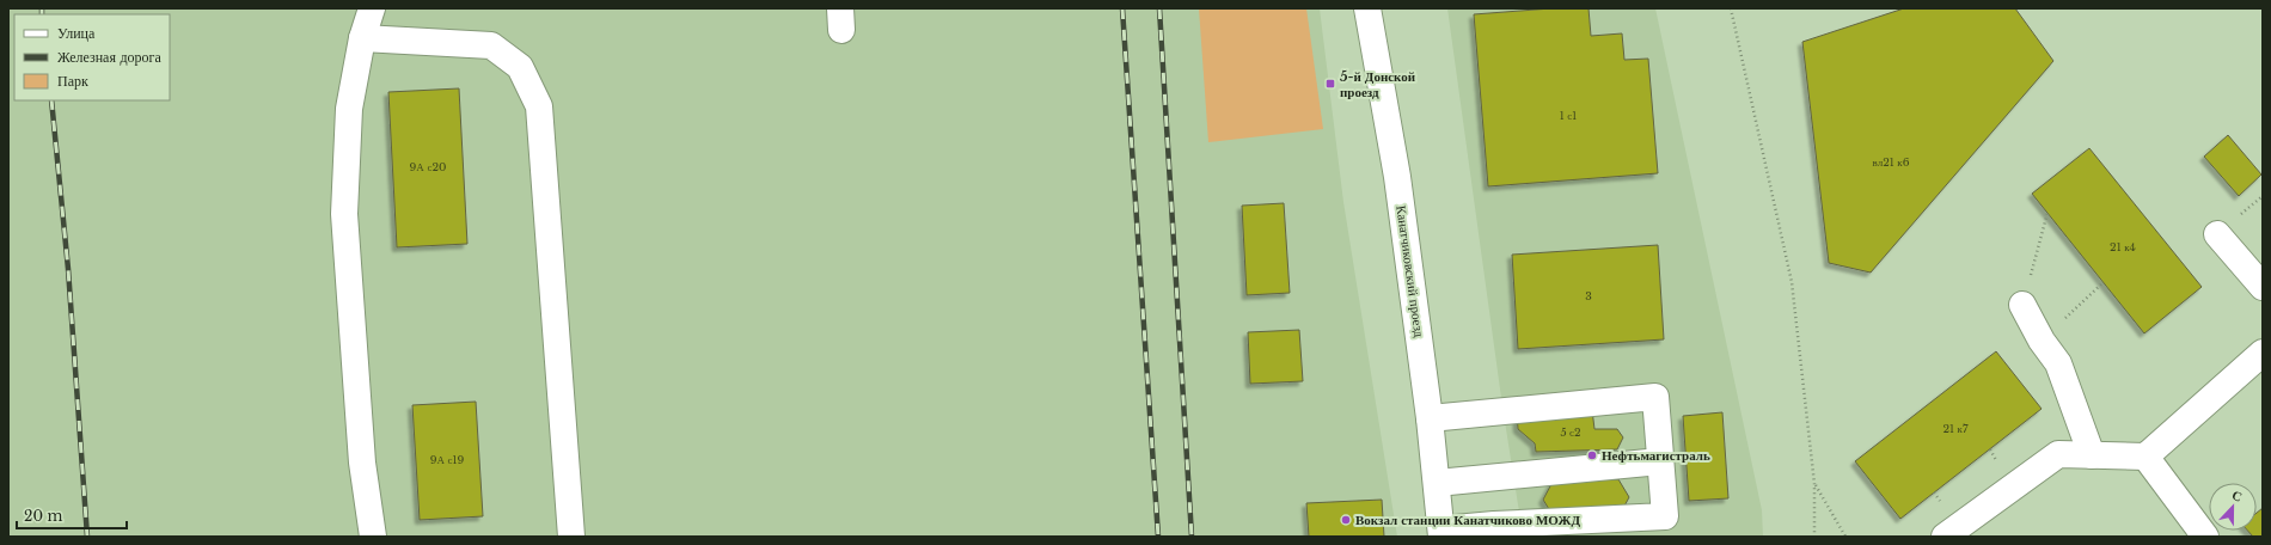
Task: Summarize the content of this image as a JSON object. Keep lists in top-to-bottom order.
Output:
{
  "streets": {
    "street": ["Канатчиковский проезд"]
  },
  "places": {
    "transit": ["5-й Донской проезд"],
    "other": ["Нефтьмагистраль", "Вокзал станции Канатчиково МОЖД"]
  },
  "house_numbers": [
    "1 с1",
    "вл21 к6",
    "9А с20",
    "21 к4",
    "3",
    "21 к7",
    "5 с2",
    "9А с19"
  ],
  "legend": ["Улица", "Железная дорога", "Парк"],
  "scale_bar": "20 m",
  "north": "top"
}
